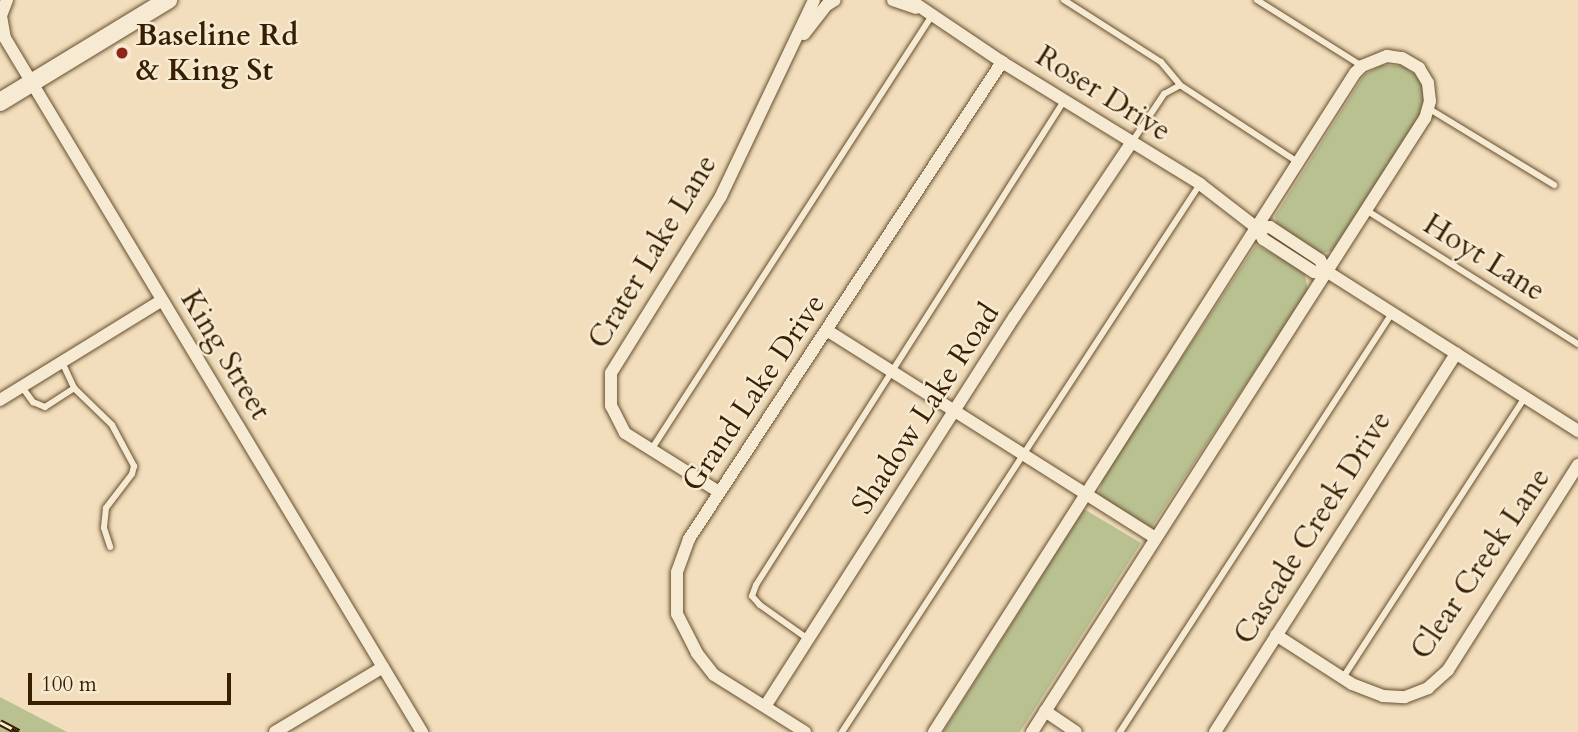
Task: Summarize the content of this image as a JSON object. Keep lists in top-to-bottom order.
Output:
{
  "streets": {
    "street": [
      "Roser Drive",
      "Crater Lake Lane",
      "King Street",
      "Grand Lake Drive",
      "Shadow Lake Road",
      "Cascade Creek Drive",
      "Clear Creek Lane"
    ],
    "lane": ["Hoyt Lane"]
  },
  "crossings": [
    ["Roser Drive", "Grand Lake Drive"],
    ["Roser Drive", "Shadow Lake Road"],
    ["Roser Drive", "Cascade Creek Drive"],
    ["Crater Lake Lane", "Grand Lake Drive"],
    ["Grand Lake Drive", "Shadow Lake Road"],
    ["Cascade Creek Drive", "Clear Creek Lane"]
  ],
  "places": ["Baseline Rd & King St"],
  "scale_bar": "100 m"
}
